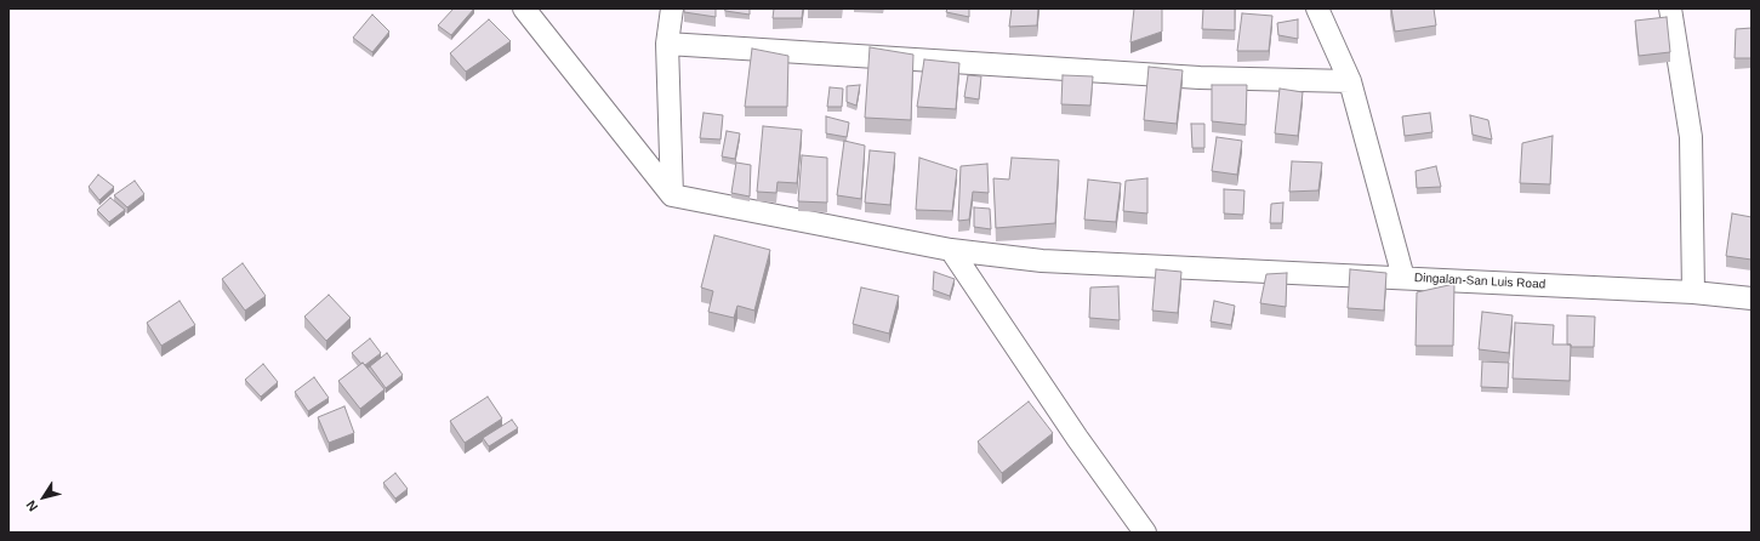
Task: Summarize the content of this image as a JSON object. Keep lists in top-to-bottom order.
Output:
{
  "streets": {
    "street": ["Dingalan-San Luis Road"]
  },
  "north": "bottom left"
}
